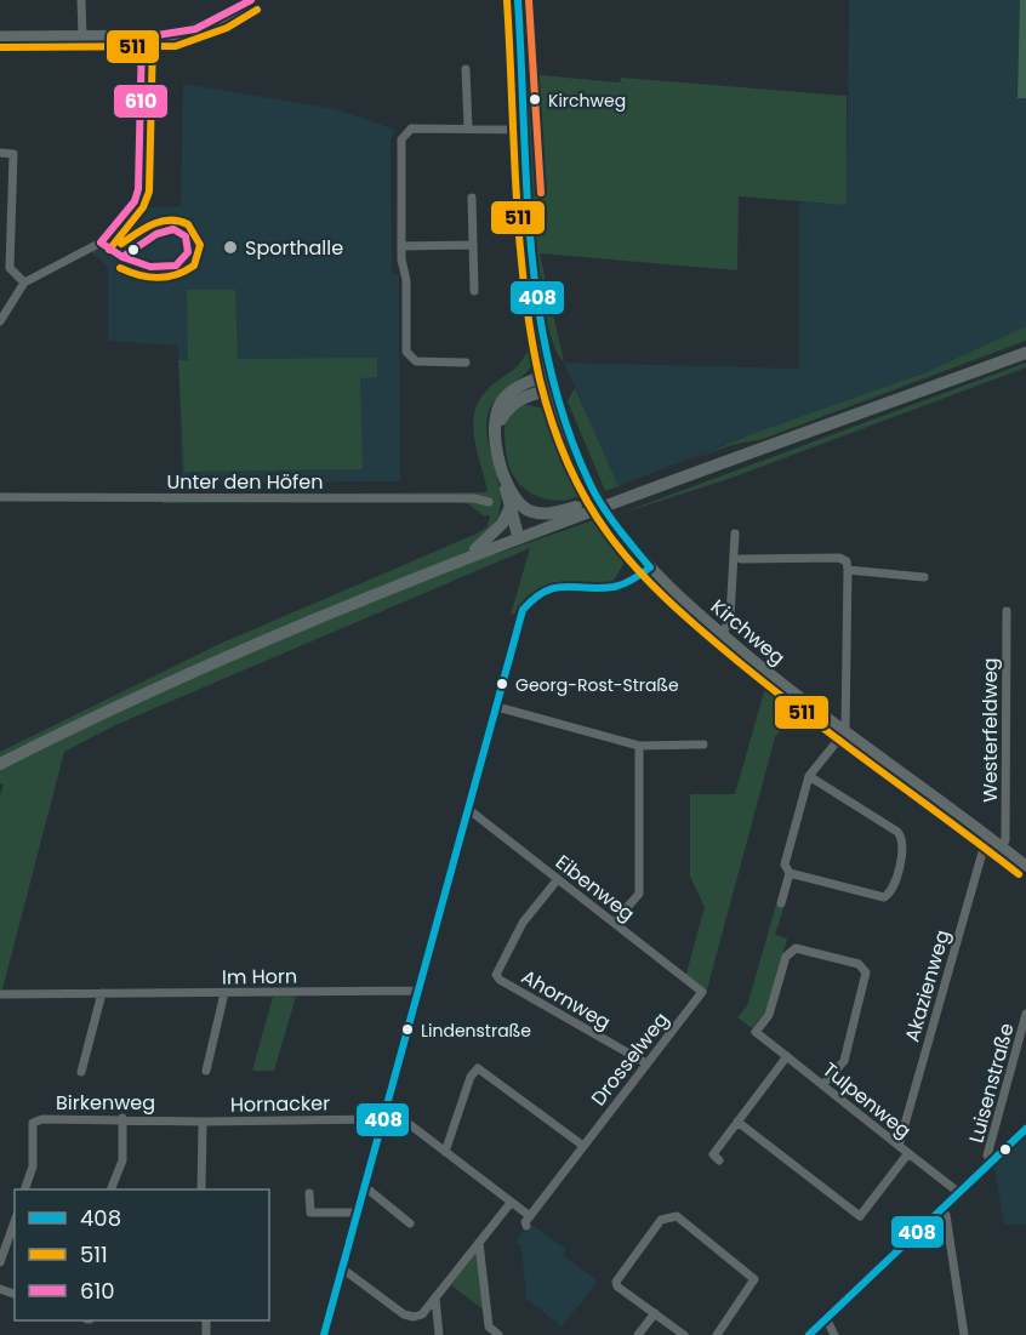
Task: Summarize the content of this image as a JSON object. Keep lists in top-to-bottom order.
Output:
{
  "streets": {
    "street": [
      "Unter den Höfen",
      "Kirchweg",
      "Westerfeldweg",
      "Eibenweg",
      "Im Horn",
      "Akazienweg",
      "Ahornweg",
      "Drosselweg",
      "Luisenstraße",
      "Tulpenweg",
      "Birkenweg",
      "Hornacker"
    ]
  },
  "crossings": [
    ["Kirchweg", "Westerfeldweg"],
    ["Kirchweg", "Akazienweg"],
    ["Eibenweg", "Ahornweg"],
    ["Eibenweg", "Drosselweg"],
    ["Akazienweg", "Tulpenweg"],
    ["Ahornweg", "Drosselweg"],
    ["Birkenweg", "Hornacker"]
  ],
  "places": [
    "Kirchweg",
    "Sporthalle",
    "Georg-Rost-Straße",
    "Lindenstraße"
  ],
  "lines": ["transit line 408", "transit line 610", "transit line 511"],
  "legend": ["408", "511", "610"]
}
